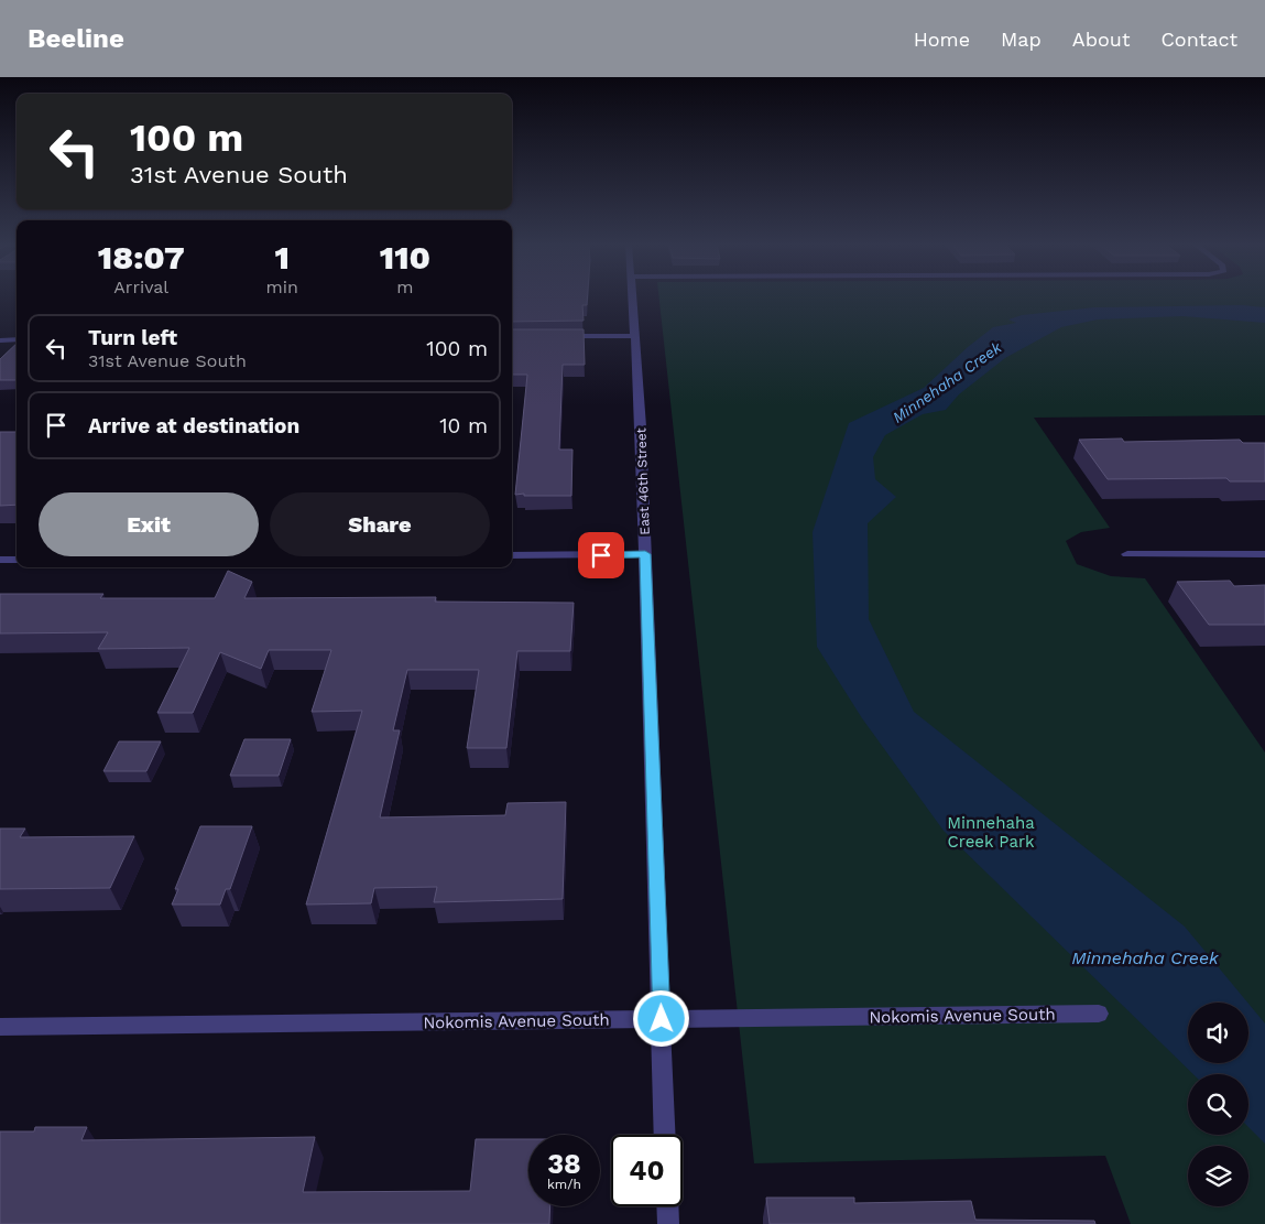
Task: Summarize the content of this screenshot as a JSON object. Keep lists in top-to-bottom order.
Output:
{
  "streets": {
    "street": ["East 46th Street", "Nokomis Avenue South"]
  },
  "crossings": [
    ["East 46th Street", "Nokomis Avenue South"]
  ],
  "water": ["Minnehaha Creek"],
  "parks": ["Minnehaha Creek Park"],
  "page": {
    "header": "Beeline",
    "nav": [
      "Home",
      "Map",
      "About",
      "Contact"
    ],
    "turn": ["100 m", "31st Avenue South"],
    "eta": [
      "18:07",
      "Arrival",
      "1",
      "min",
      "110",
      "m"
    ],
    "list": [
      {
        "name": "Turn left",
        "note": "31st Avenue South",
        "value": "100 m"
      },
      {
        "name": "Arrive at destination",
        "value": "10 m"
      }
    ],
    "buttons": ["Exit", "Share"],
    "speed": "38 km/h",
    "limit": "40"
  }
}
